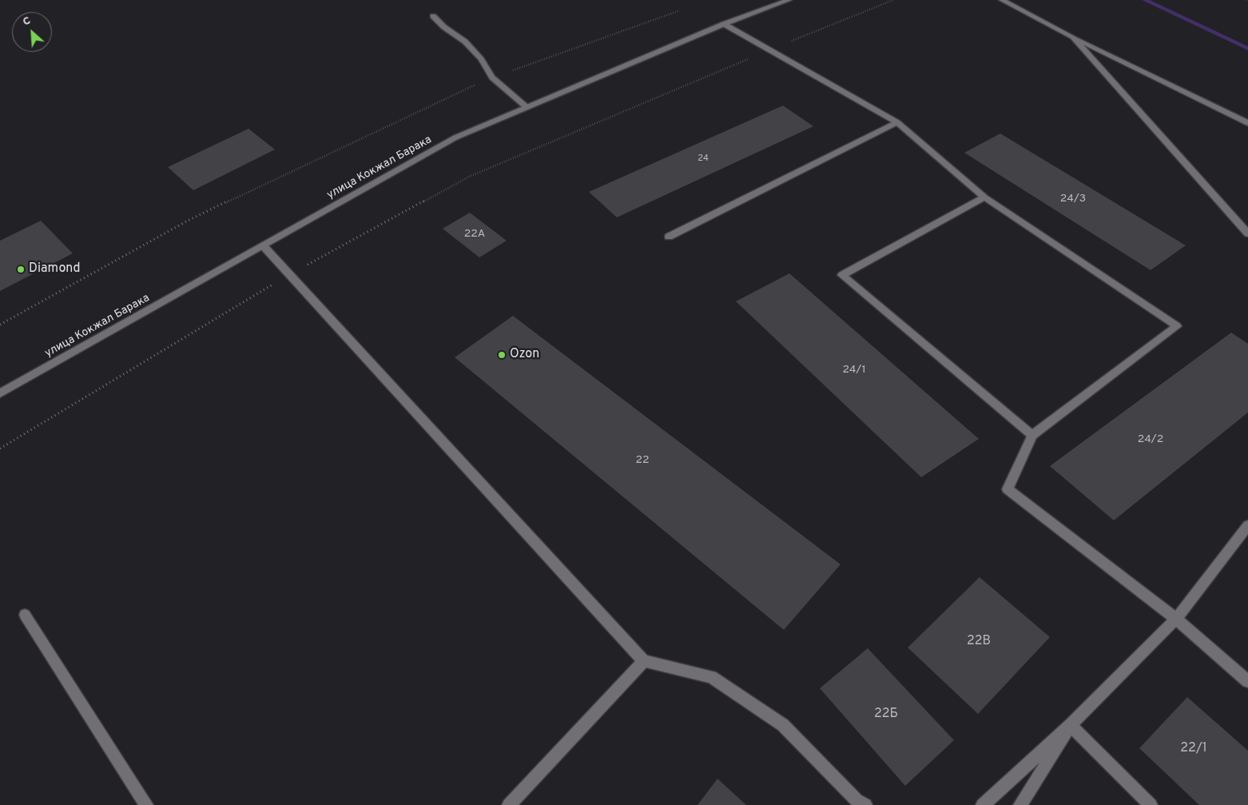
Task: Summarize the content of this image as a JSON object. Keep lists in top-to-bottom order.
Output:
{
  "streets": {
    "street": ["улица Кокжал Барака"]
  },
  "places": ["Diamond", "Ozon"],
  "house_numbers": [
    "24",
    "24/3",
    "22А",
    "24/1",
    "24/2",
    "22",
    "22В",
    "22Б",
    "22/1"
  ],
  "north": "top left"
}
